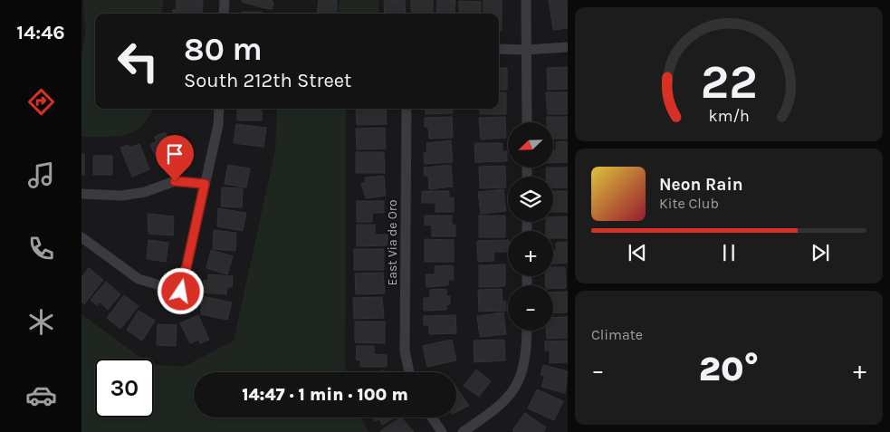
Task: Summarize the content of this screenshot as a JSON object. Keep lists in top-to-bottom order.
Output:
{
  "streets": {
    "street": ["East Via de Oro"]
  },
  "north": "bottom left",
  "page": {
    "tabs": "14:46",
    "turn": ["80 m", "South 212th Street"],
    "map_buttons": ["+", "−"],
    "song": ["Neon Rain", "Kite Club"],
    "tile": "Climate",
    "heat": ["−", "20°", "+"],
    "limit": "30",
    "trip": "14:47 · 1 min · 100 m",
    "gauge": ["22", "km/h"]
  }
}
